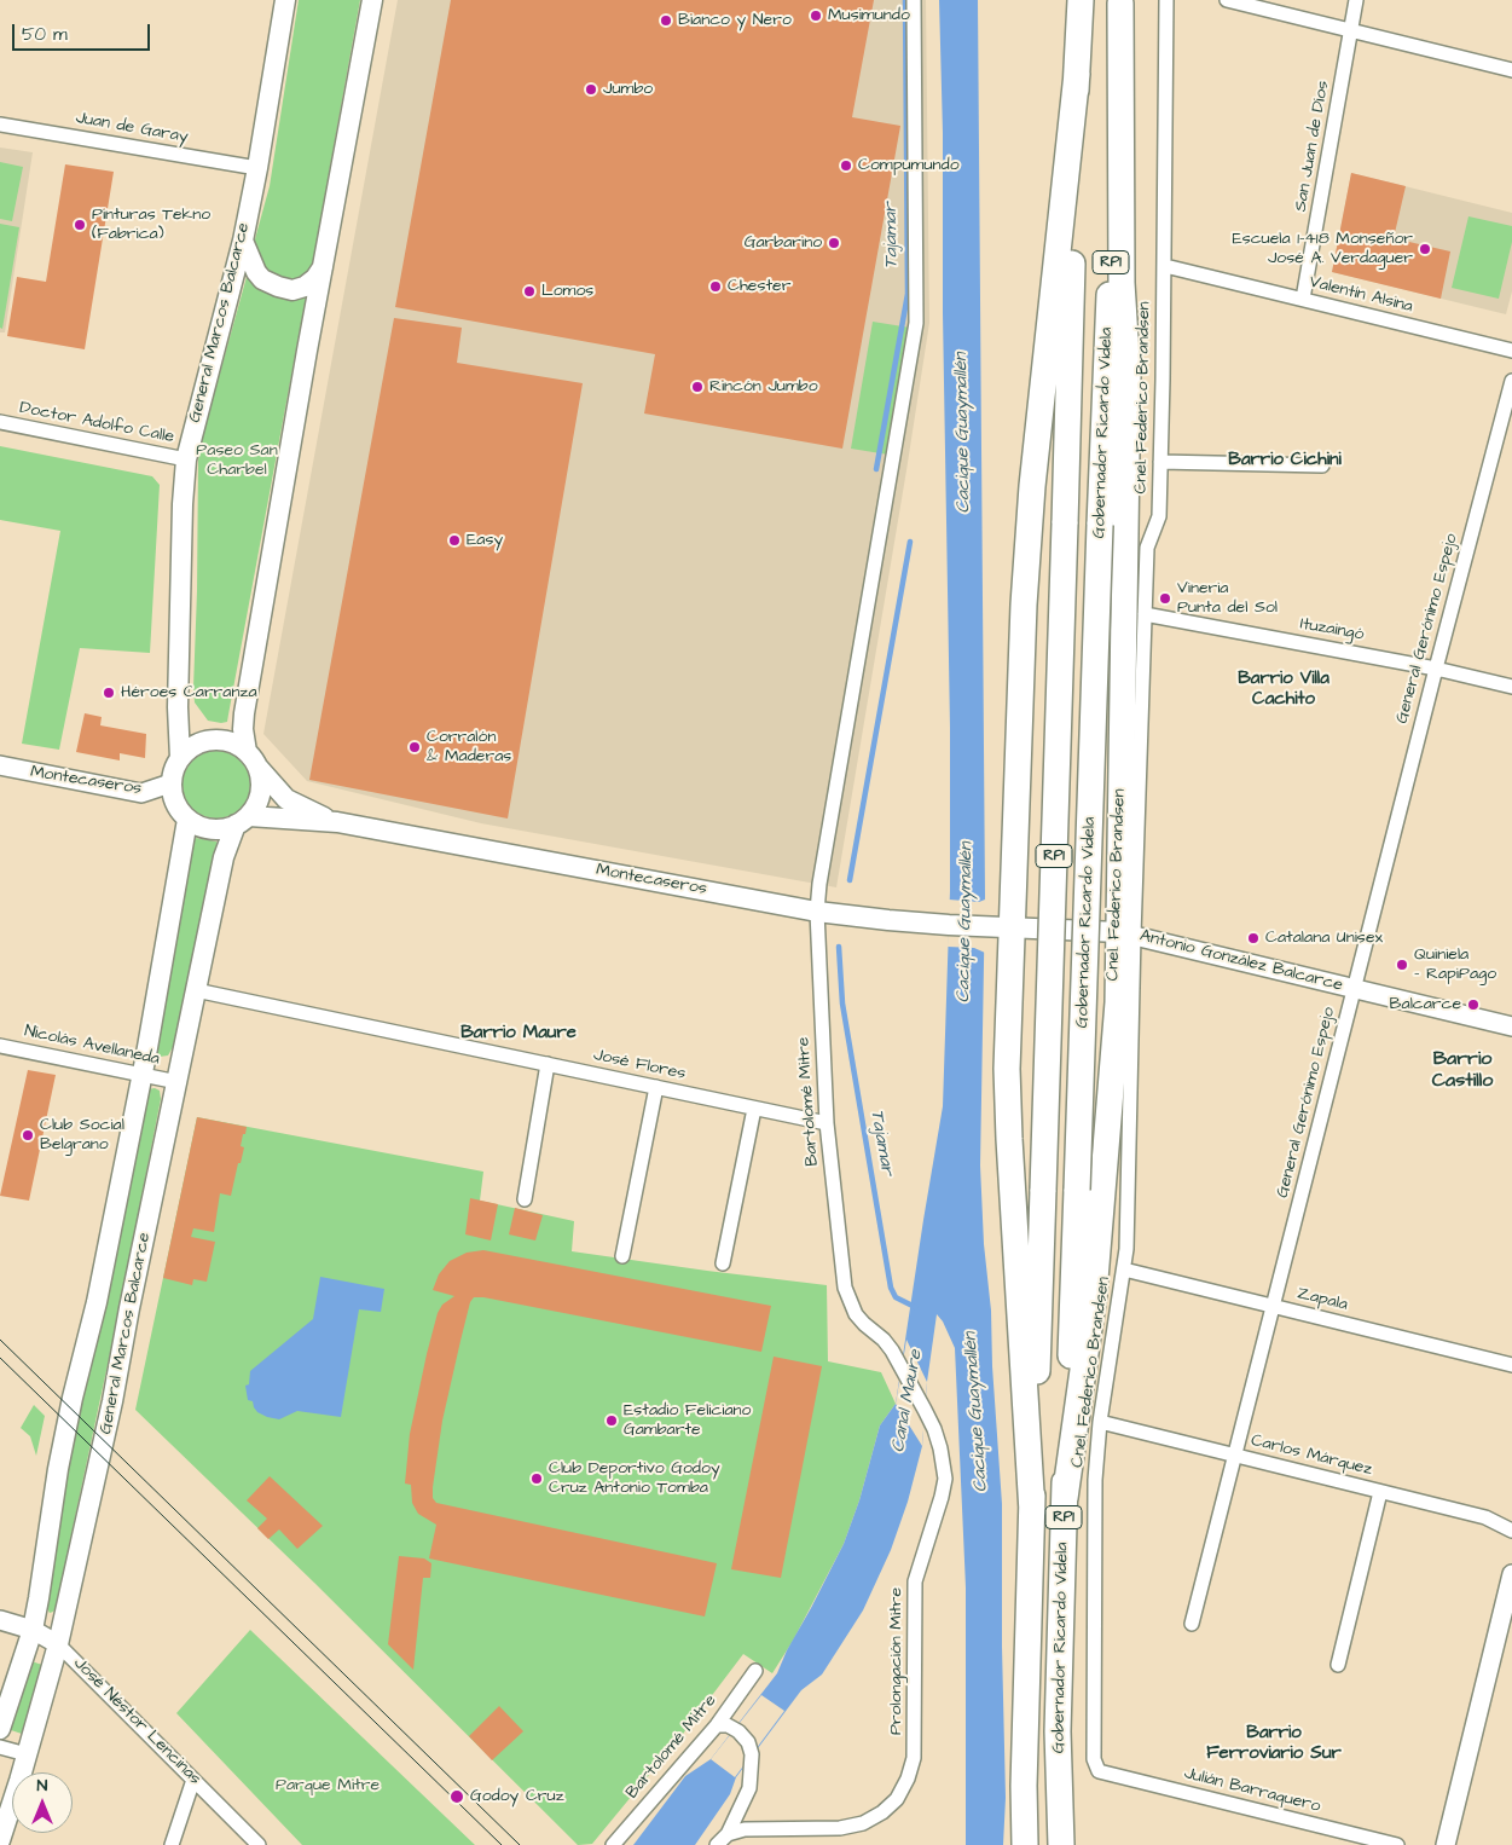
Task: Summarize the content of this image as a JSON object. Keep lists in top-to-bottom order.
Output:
{
  "streets": {
    "highway": ["RP1", "Gobernador Ricardo Videla"],
    "main road": ["General Marcos Balcarce", "Montecaseros", "Antonio González Balcarce"],
    "street": [
      "Juan de Garay",
      "San Juan de Dios",
      "Valentín Alsina",
      "Cnel. Federico Brandsen",
      "Doctor Adolfo Calle",
      "General Gerónimo Espejo",
      "Ituzaingó",
      "Nicolás Avellaneda",
      "José Flores",
      "Bartolomé Mitre",
      "Zapala",
      "Carlos Márquez",
      "Prolongación Mitre",
      "José Néstor Lencinas",
      "Julián Barraquero"
    ]
  },
  "crossings": [
    ["Juan de Garay", "General Marcos Balcarce"],
    ["San Juan de Dios", "Valentín Alsina"],
    ["Valentín Alsina", "Cnel. Federico Brandsen"],
    ["General Marcos Balcarce", "Doctor Adolfo Calle"],
    ["General Marcos Balcarce", "Montecaseros"],
    ["General Marcos Balcarce", "Nicolás Avellaneda"],
    ["General Marcos Balcarce", "José Flores"],
    ["General Marcos Balcarce", "José Néstor Lencinas"],
    ["Cnel. Federico Brandsen", "Ituzaingó"],
    ["Cnel. Federico Brandsen", "Antonio González Balcarce"],
    ["Cnel. Federico Brandsen", "Zapala"],
    ["Cnel. Federico Brandsen", "Carlos Márquez"],
    ["Cnel. Federico Brandsen", "Julián Barraquero"],
    ["General Gerónimo Espejo", "Ituzaingó"],
    ["General Gerónimo Espejo", "Antonio González Balcarce"],
    ["General Gerónimo Espejo", "Zapala"],
    ["General Gerónimo Espejo", "Carlos Márquez"],
    ["Montecaseros", "Antonio González Balcarce"],
    ["Montecaseros", "Bartolomé Mitre"],
    ["José Flores", "Bartolomé Mitre"],
    ["Bartolomé Mitre", "Prolongación Mitre"]
  ],
  "districts": [
    "Barrio Cichini",
    "Barrio Villa Cachito",
    "Barrio Maure",
    "Barrio Castillo",
    "Barrio Ferroviario Sur"
  ],
  "water": ["Tajamar", "Cacique Guaymallén", "Canal Maure"],
  "parks": ["Paseo San Charbel", "Parque Mitre"],
  "places": [
    "Musimundo",
    "Bianco y Nero",
    "Jumbo",
    "Compumundo",
    "Pinturas Tekno (Fabrica)",
    "Garbarino",
    "Escuela 1-418 Monseñor José A. Verdaguer",
    "Chester",
    "Lomos",
    "Rincón Jumbo",
    "Easy",
    "Vineria Punta del Sol",
    "Héroes Carranza",
    "Corralón & Maderas",
    "Catalana Unisex",
    "Quiniela - RapiPago",
    "Balcarce",
    "Club Social Belgrano",
    "Estadio Feliciano Gambarte",
    "Club Deportivo Godoy Cruz Antonio Tomba",
    "Godoy Cruz"
  ],
  "scale_bar": "50 m",
  "north": "top"
}
